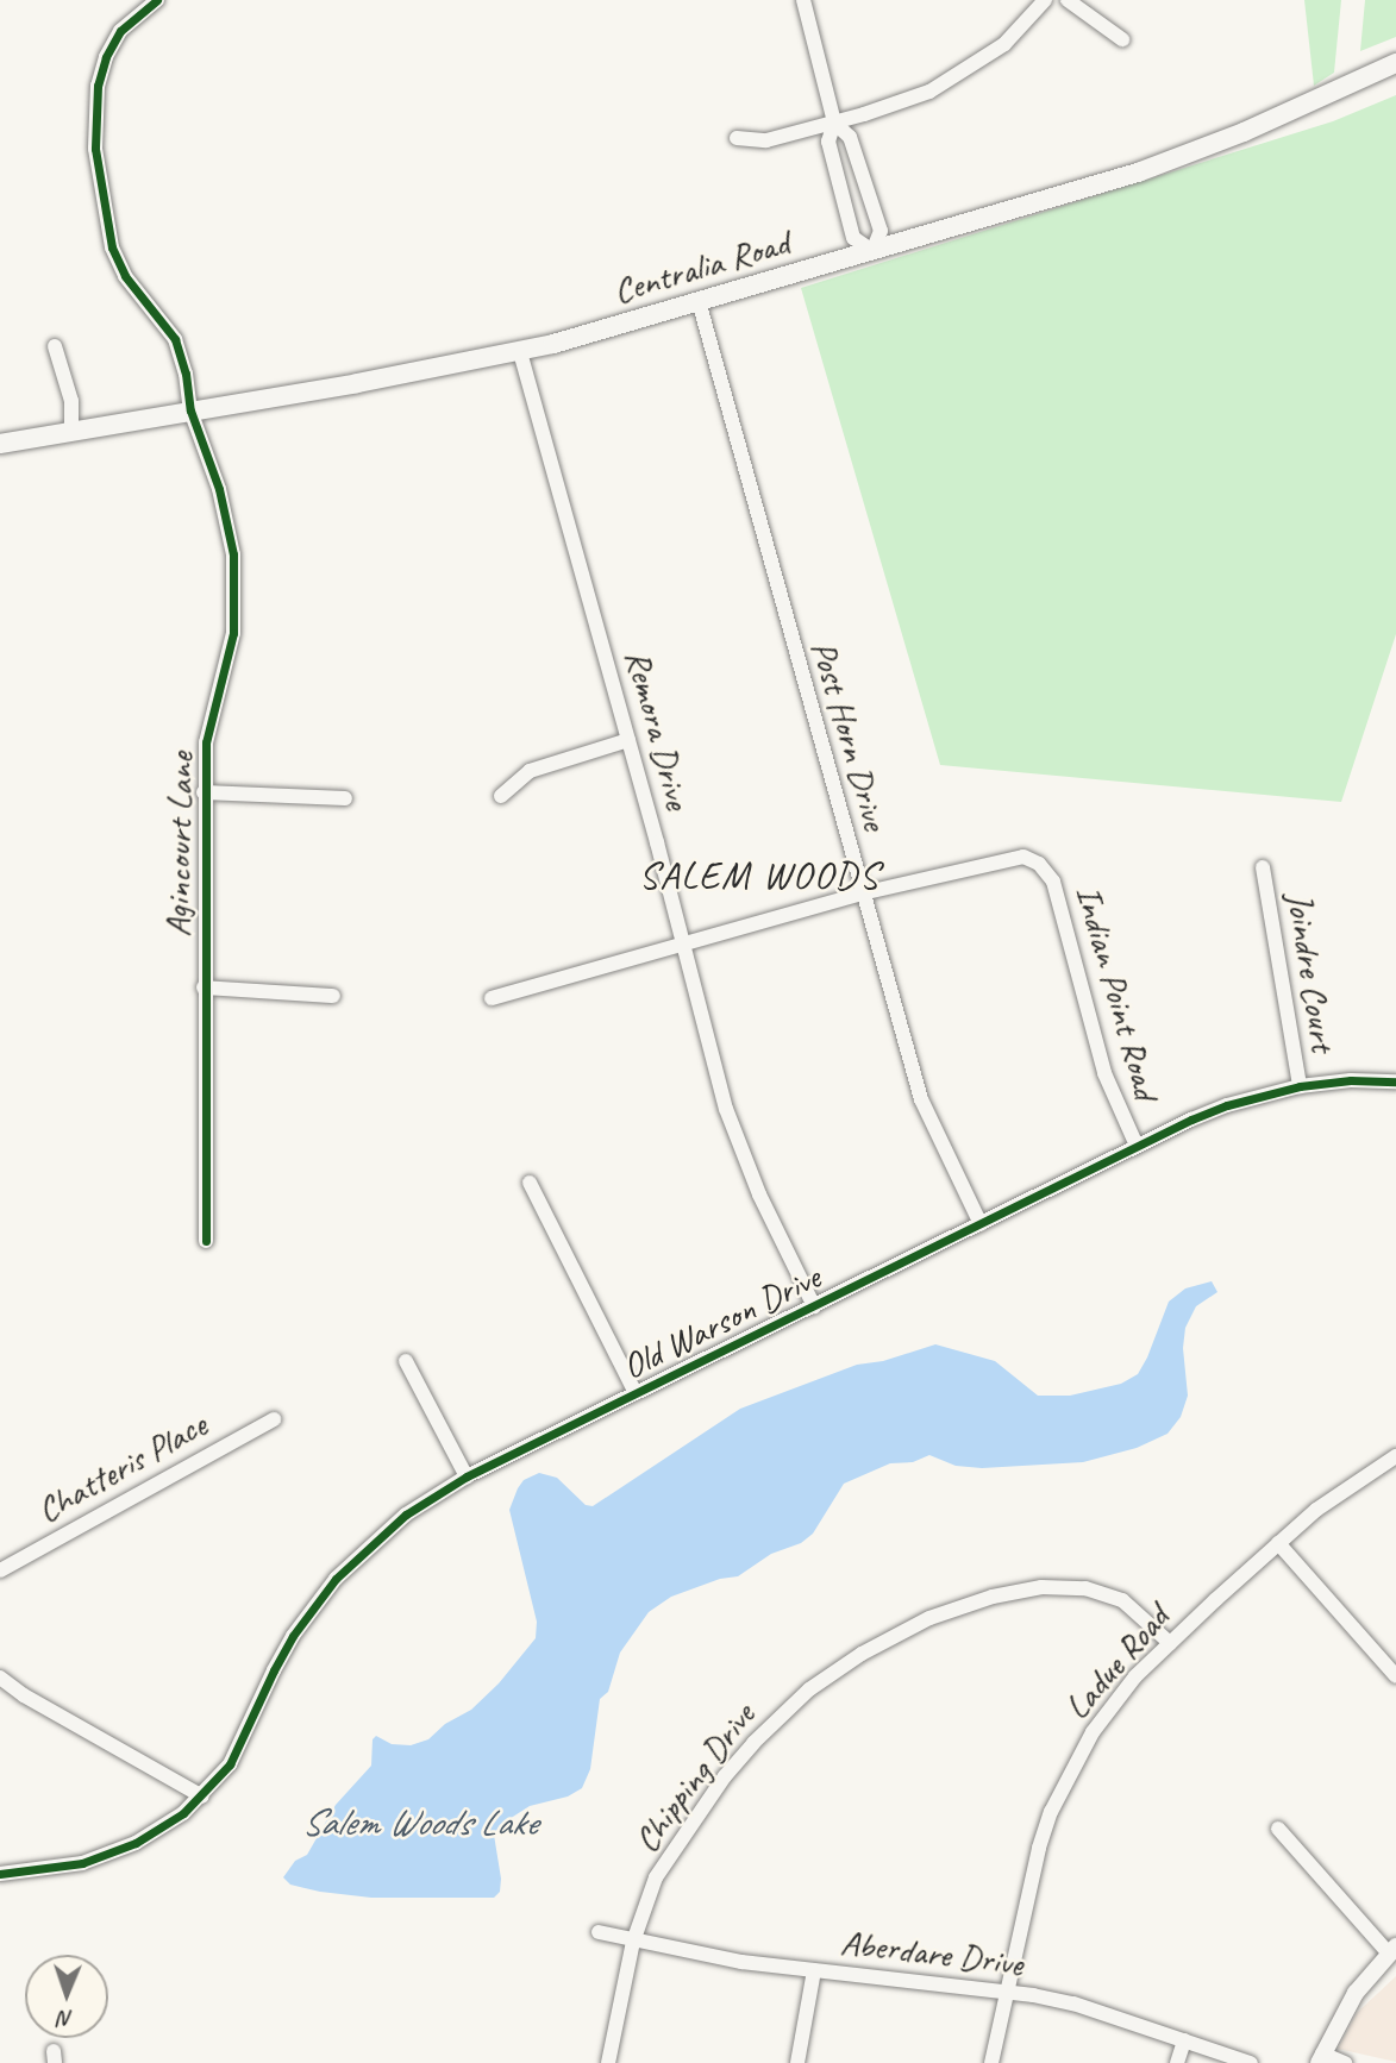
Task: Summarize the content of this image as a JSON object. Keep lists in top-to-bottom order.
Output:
{
  "streets": {
    "main road": ["Centralia Road"],
    "street": [
      "Remora Drive",
      "Post Horn Drive",
      "Agincourt Lane",
      "Joindre Court",
      "Indian Point Road",
      "Old Warson Drive",
      "Chatteris Place",
      "Ladue Road",
      "Chipping Drive",
      "Aberdare Drive"
    ]
  },
  "crossings": [
    ["Centralia Road", "Remora Drive"],
    ["Centralia Road", "Post Horn Drive"],
    ["Centralia Road", "Agincourt Lane"],
    ["Remora Drive", "Old Warson Drive"],
    ["Post Horn Drive", "Indian Point Road"],
    ["Post Horn Drive", "Old Warson Drive"],
    ["Joindre Court", "Old Warson Drive"],
    ["Indian Point Road", "Old Warson Drive"],
    ["Ladue Road", "Chipping Drive"],
    ["Ladue Road", "Aberdare Drive"],
    ["Chipping Drive", "Aberdare Drive"]
  ],
  "districts": ["SALEM WOODS"],
  "water": ["Salem Woods Lake"],
  "north": "bottom"
}
